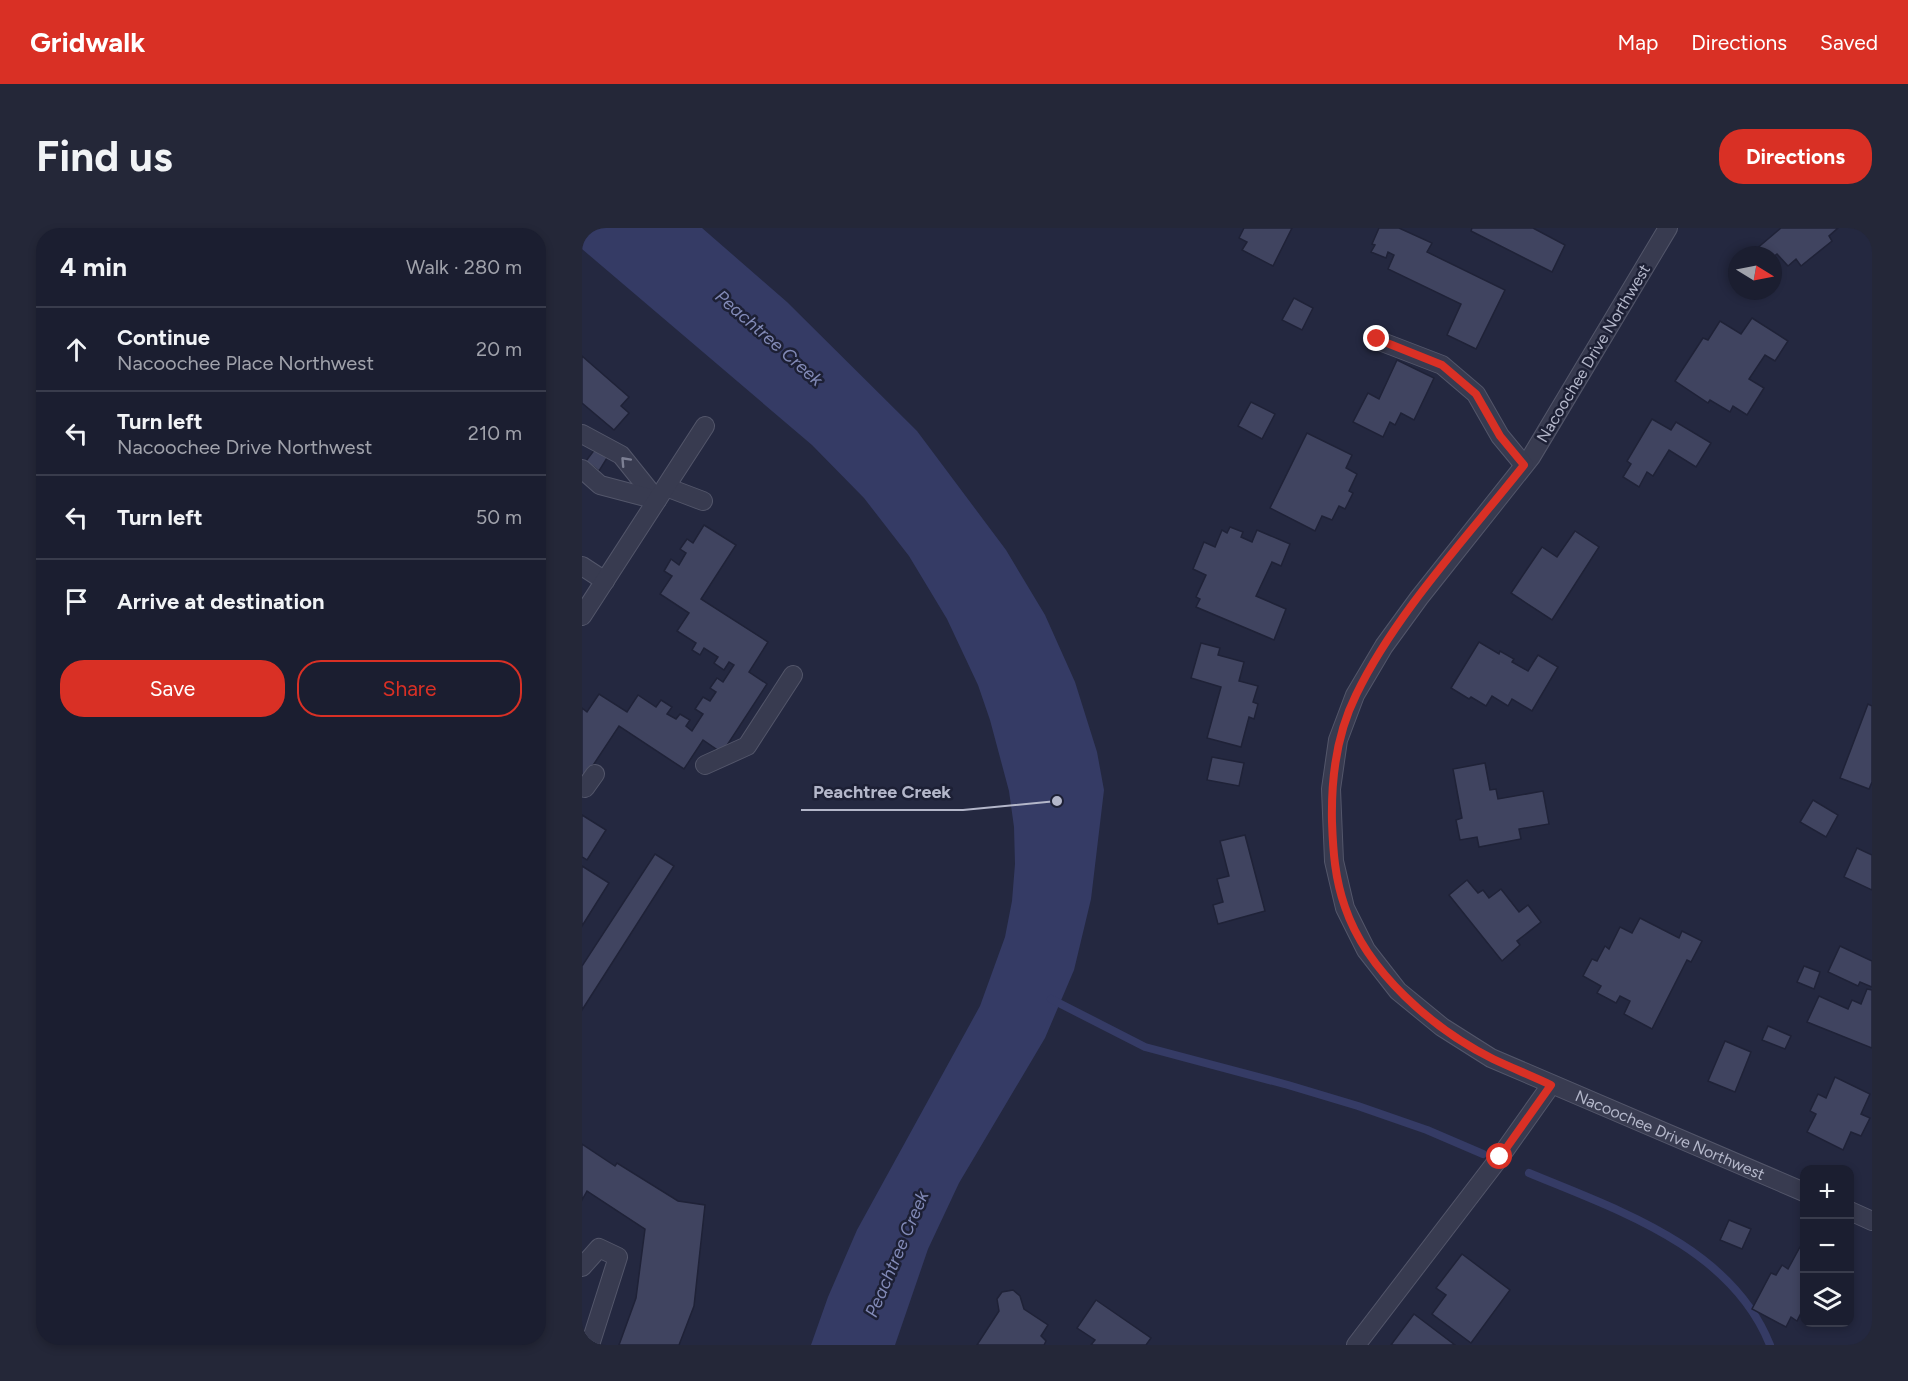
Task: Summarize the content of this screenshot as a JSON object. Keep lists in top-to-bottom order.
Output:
{
  "streets": {
    "street": ["Nacoochee Drive Northwest"]
  },
  "water": ["Peachtree Creek"],
  "places": ["Peachtree Creek"],
  "north": "right",
  "page": {
    "header": "Gridwalk",
    "nav": ["Map", "Directions", "Saved"],
    "buttons": [
      "Directions",
      ["Save", "Share"]
    ],
    "title": "Find us",
    "heading": ["4 min", "Walk · 280 m"],
    "list": [
      ["Continue", "Nacoochee Place Northwest", "20 m"],
      ["Turn left", "Nacoochee Drive Northwest", "210 m"],
      ["Turn left", "50 m"],
      "Arrive at destination"
    ],
    "map_buttons": ["+", "−"]
  }
}
